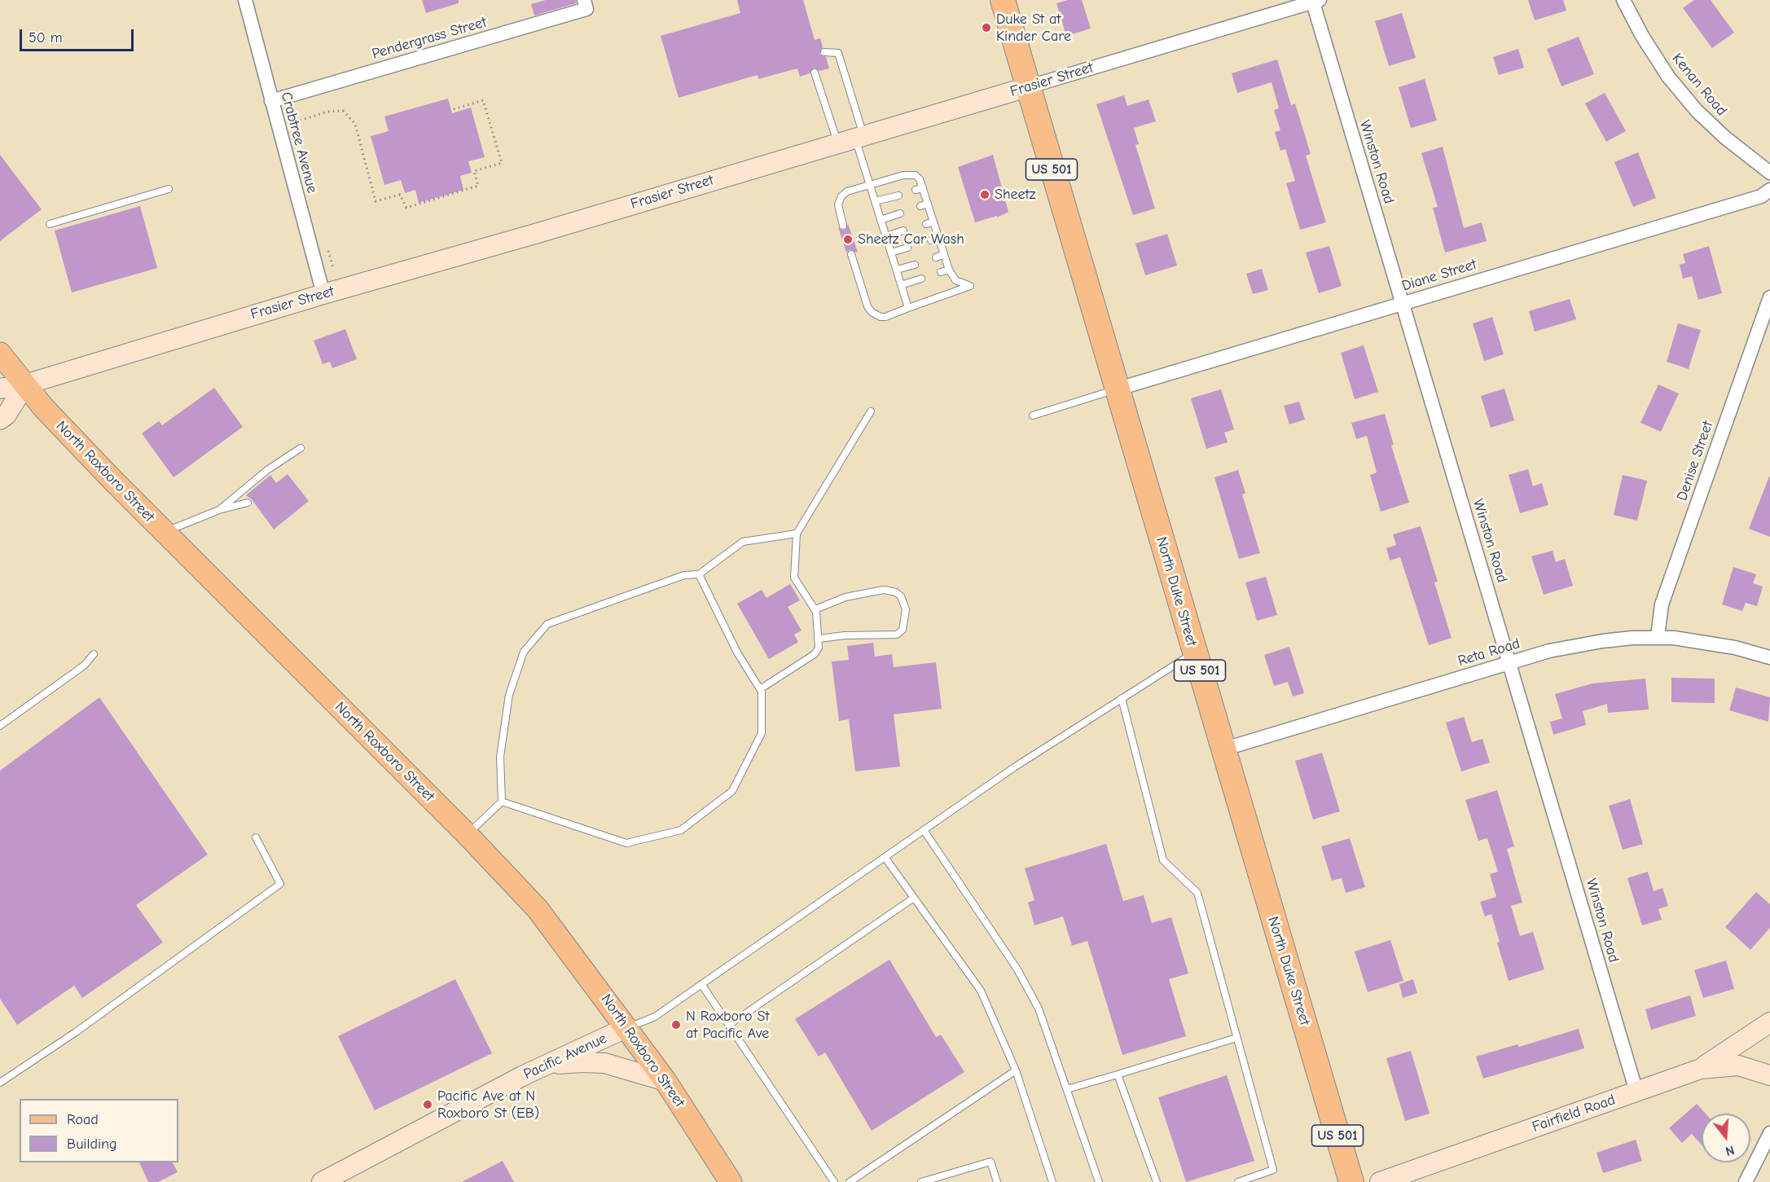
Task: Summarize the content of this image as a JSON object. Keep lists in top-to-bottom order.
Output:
{
  "streets": {
    "highway": ["US 501", "North Duke Street"],
    "main road": ["North Roxboro Street"],
    "street": [
      "Pendergrass Street",
      "Frasier Street",
      "Kenan Road",
      "Crabtree Avenue",
      "Winston Road",
      "Diane Street",
      "Denise Street",
      "Reta Road",
      "Pacific Avenue",
      "Fairfield Road"
    ]
  },
  "crossings": [
    ["Pendergrass Street", "Crabtree Avenue"],
    ["Frasier Street", "Crabtree Avenue"],
    ["Frasier Street", "Winston Road"],
    ["Frasier Street", "North Roxboro Street"],
    ["Frasier Street", "North Duke Street"],
    ["Winston Road", "Diane Street"],
    ["Winston Road", "Reta Road"],
    ["Winston Road", "Fairfield Road"],
    ["Diane Street", "North Duke Street"],
    ["Denise Street", "Reta Road"],
    ["North Roxboro Street", "Pacific Avenue"],
    ["North Duke Street", "Reta Road"]
  ],
  "places": [
    "Duke St at Kinder Care",
    "Sheetz",
    "Sheetz Car Wash",
    "N Roxboro St at Pacific Ave",
    "Pacific Ave at N Roxboro St (EB)"
  ],
  "legend": ["Road", "Building"],
  "scale_bar": "50 m",
  "north": "bottom"
}
